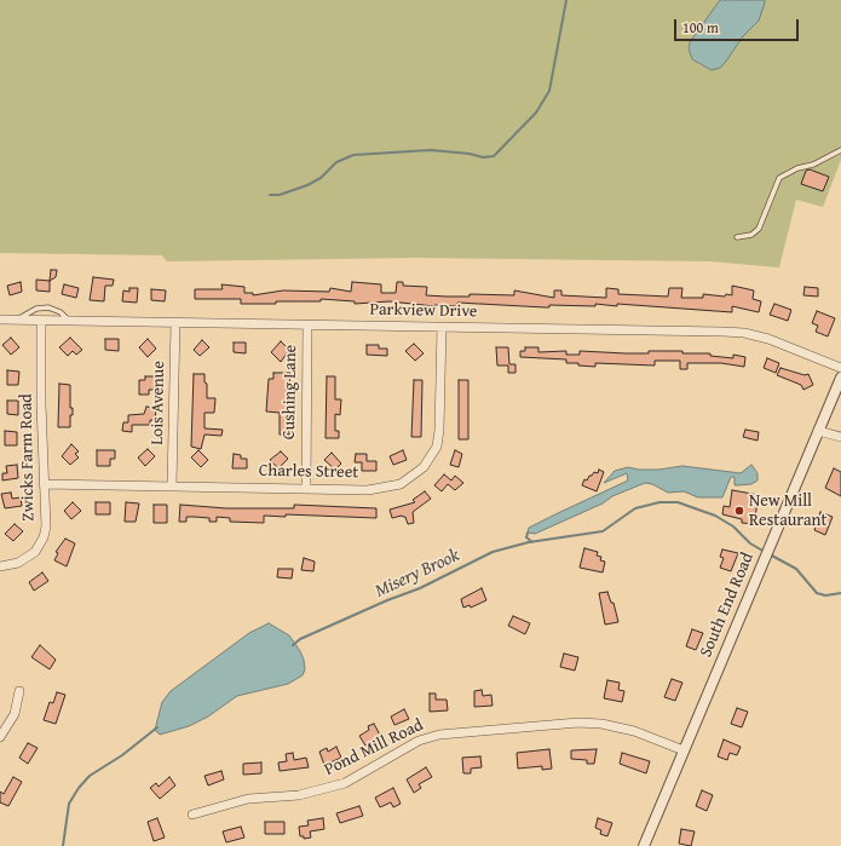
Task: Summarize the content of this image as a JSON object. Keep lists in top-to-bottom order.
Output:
{
  "streets": {
    "street": [
      "Parkview Drive",
      "Cushing Lane",
      "Lois Avenue",
      "Zwicks Farm Road",
      "Charles Street",
      "South End Road",
      "Pond Mill Road"
    ]
  },
  "crossings": [
    ["Parkview Drive", "Cushing Lane"],
    ["Parkview Drive", "Lois Avenue"],
    ["Parkview Drive", "Zwicks Farm Road"],
    ["Parkview Drive", "Charles Street"],
    ["Cushing Lane", "Charles Street"],
    ["Lois Avenue", "Charles Street"],
    ["Zwicks Farm Road", "Charles Street"],
    ["South End Road", "Pond Mill Road"]
  ],
  "water": ["Misery Brook"],
  "places": ["New Mill Restaurant"],
  "scale_bar": "100 m"
}
